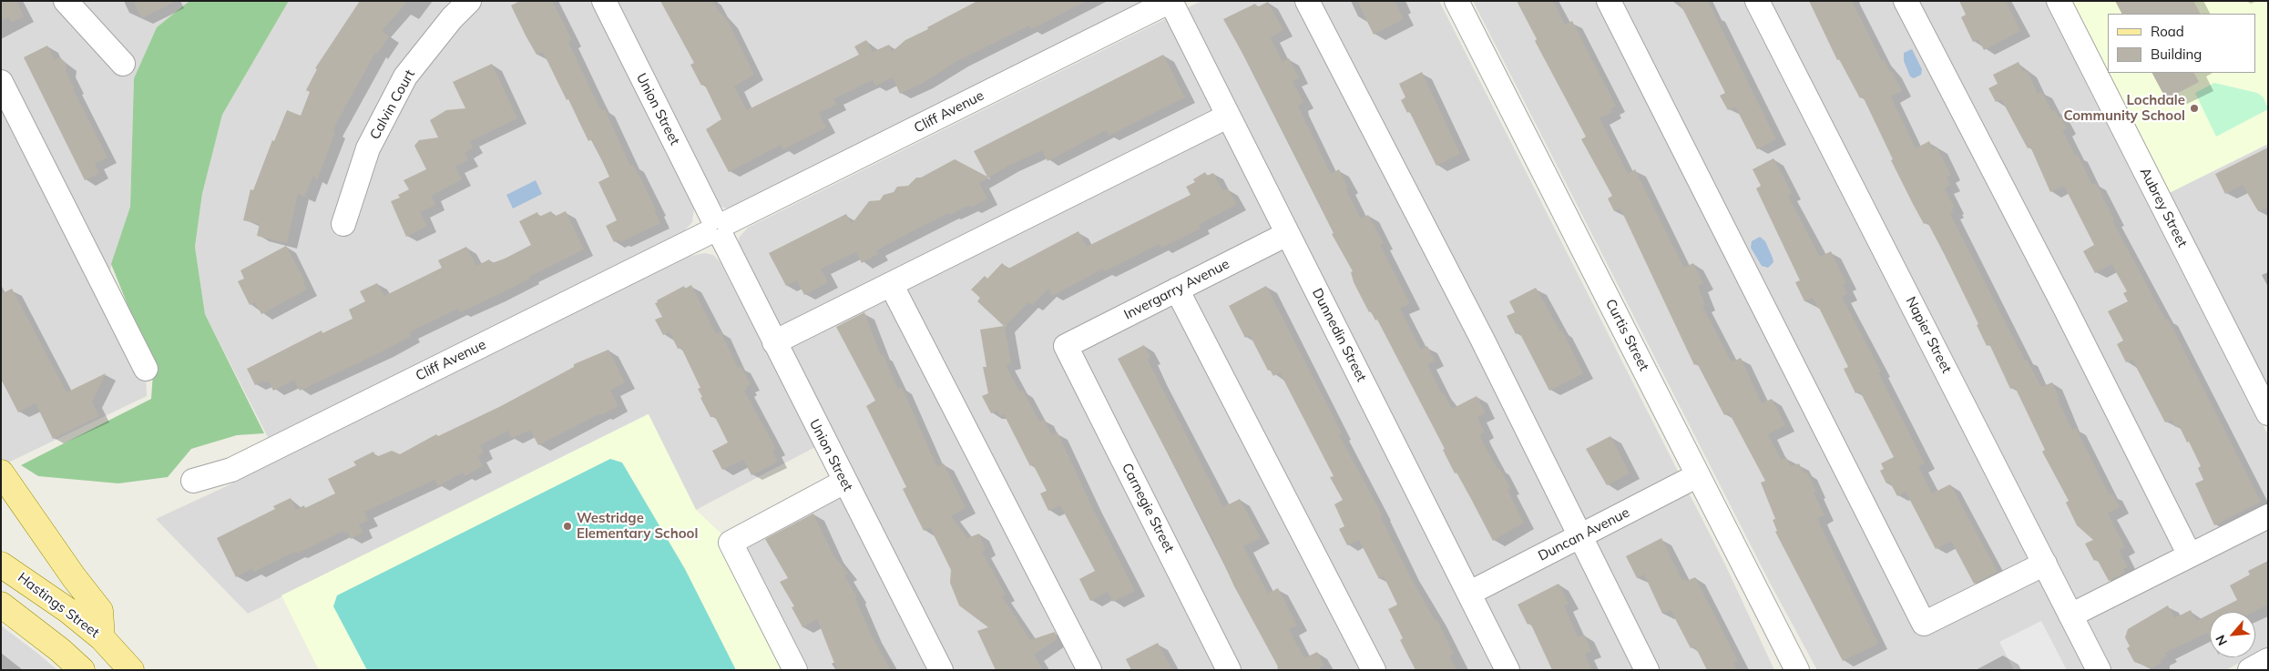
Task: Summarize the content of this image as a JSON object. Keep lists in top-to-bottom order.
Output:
{
  "streets": {
    "main road": ["Hastings Street"],
    "street": [
      "Calvin Court",
      "Union Street",
      "Cliff Avenue",
      "Aubrey Street",
      "Invergarry Avenue",
      "Dunnedin Street",
      "Curtis Street",
      "Napier Street",
      "Carnegie Street",
      "Duncan Avenue"
    ]
  },
  "crossings": [
    ["Union Street", "Cliff Avenue"],
    ["Cliff Avenue", "Dunnedin Street"],
    ["Invergarry Avenue", "Dunnedin Street"],
    ["Invergarry Avenue", "Carnegie Street"],
    ["Dunnedin Street", "Duncan Avenue"],
    ["Curtis Street", "Duncan Avenue"]
  ],
  "places": ["Lochdale Community School", "Westridge Elementary School"],
  "legend": ["Road", "Building"],
  "north": "bottom left"
}
